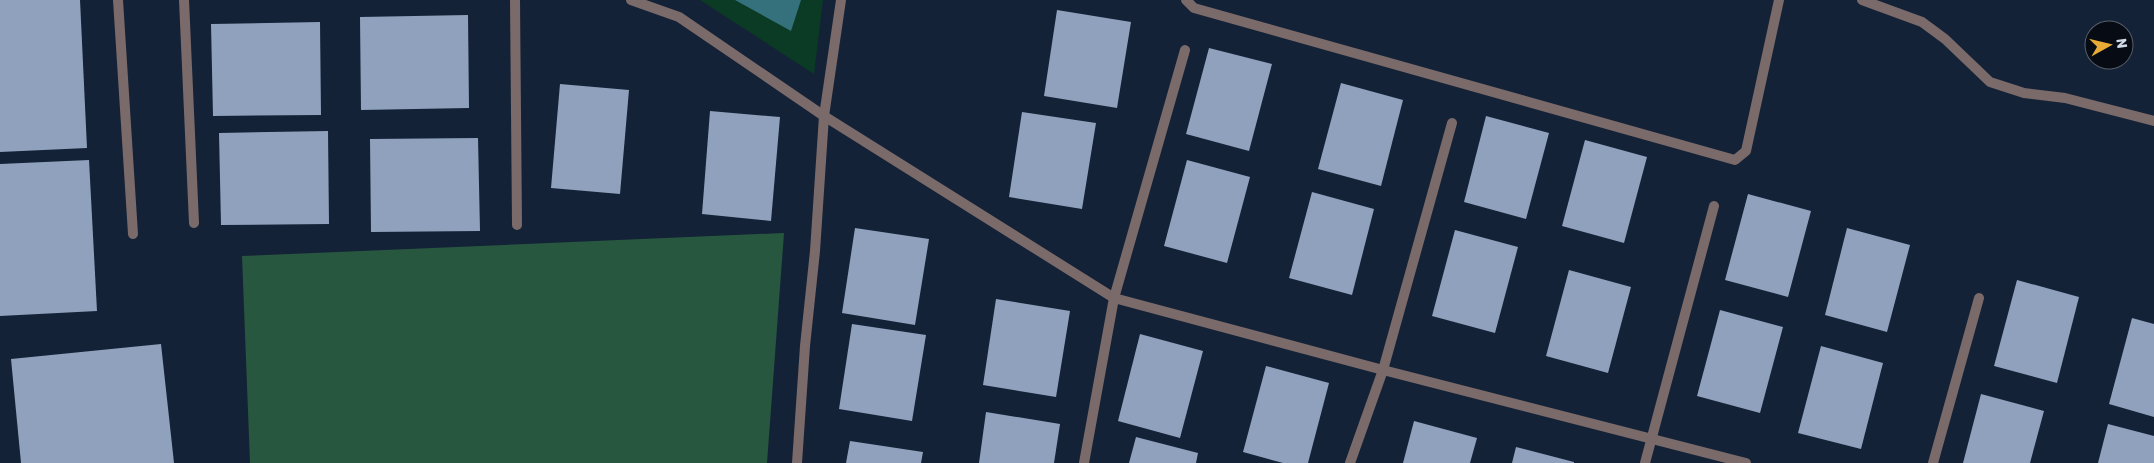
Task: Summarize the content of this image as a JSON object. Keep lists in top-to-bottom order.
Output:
{
  "north": "right"
}
